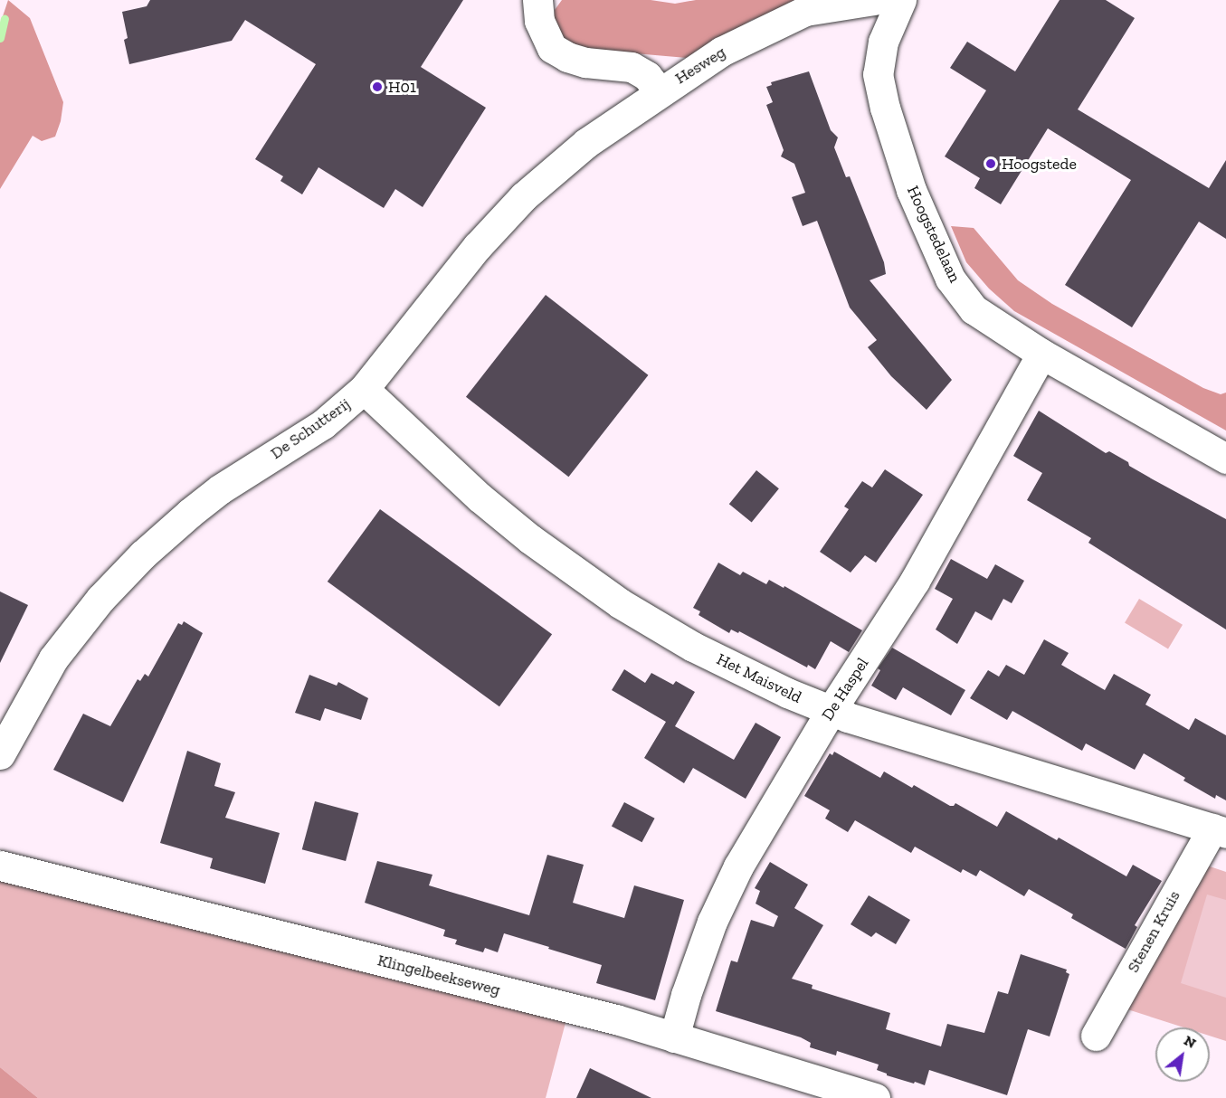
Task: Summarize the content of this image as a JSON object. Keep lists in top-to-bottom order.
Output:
{
  "streets": {
    "street": [
      "Hesweg",
      "Hoogstedelaan",
      "De Schutterij",
      "Het Maisveld",
      "De Haspel",
      "Stenen Kruis",
      "Klingelbeekseweg"
    ]
  },
  "crossings": [
    ["Hesweg", "De Schutterij"],
    ["Hoogstedelaan", "De Haspel"],
    ["De Schutterij", "Het Maisveld"],
    ["Het Maisveld", "De Haspel"],
    ["Het Maisveld", "Stenen Kruis"],
    ["De Haspel", "Klingelbeekseweg"]
  ],
  "places": ["H01", "Hoogstede"],
  "north": "top right"
}
